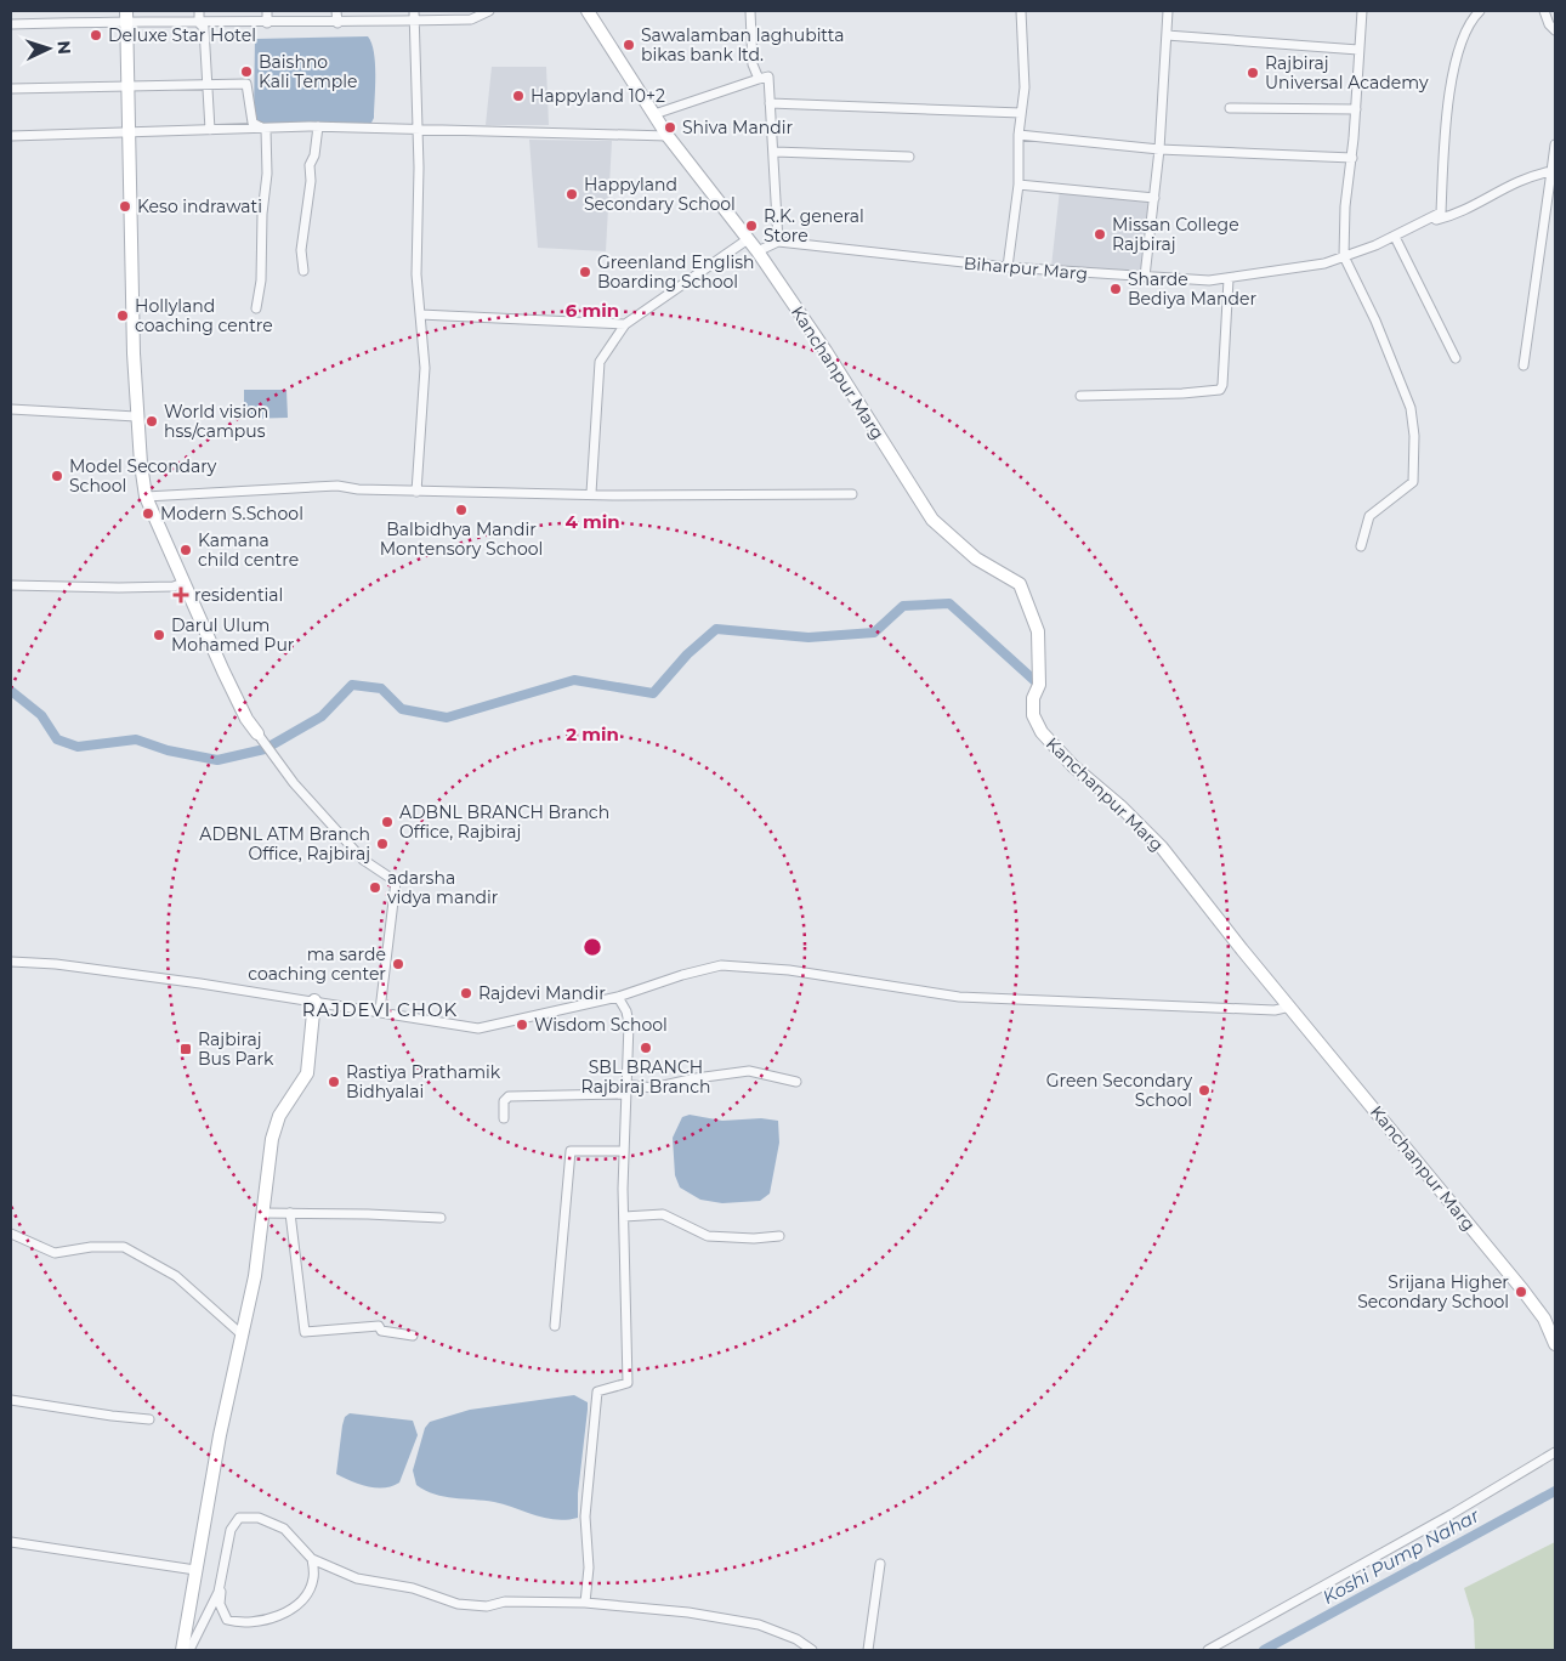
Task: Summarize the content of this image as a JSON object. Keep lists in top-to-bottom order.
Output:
{
  "streets": {
    "main road": ["Kanchanpur Marg"],
    "street": ["Biharpur Marg"]
  },
  "crossings": [
    ["Biharpur Marg", "Kanchanpur Marg"]
  ],
  "districts": ["RAJDEVI CHOK"],
  "water": ["Koshi Pump Nahar"],
  "places": {
    "other": [
      "Deluxe Star Hotel",
      "Sawalamban laghubitta bikas bank ltd.",
      "Baishno Kali Temple",
      "Rajbiraj Universal Academy",
      "Happyland 10+2",
      "Shiva Mandir",
      "Happyland Secondary School",
      "Keso indrawati",
      "R.K. general Store",
      "Missan College Rajbiraj",
      "Greenland English Boarding School",
      "Sharde Bediya Mander",
      "Hollyland coaching centre",
      "World vision hss/campus",
      "Model Secondary School",
      "Balbidhya Mandir Montensory School",
      "Modern S.School",
      "Kamana child centre",
      "Darul Ulum Mohamed Pur",
      "ADBNL BRANCH Branch Office, Rajbiraj",
      "ADBNL ATM Branch Office, Rajbiraj",
      "adarsha vidya mandir",
      "ma sarde coaching center",
      "Rajdevi Mandir",
      "Wisdom School",
      "SBL BRANCH Rajbiraj Branch",
      "Rastiya Prathamik Bidhyalai",
      "Green Secondary School",
      "Srijana Higher Secondary School"
    ],
    "health": ["residential"],
    "transit": ["Rajbiraj Bus Park"]
  },
  "north": "right",
  "rings": ["6 min", "4 min", "2 min"]
}
